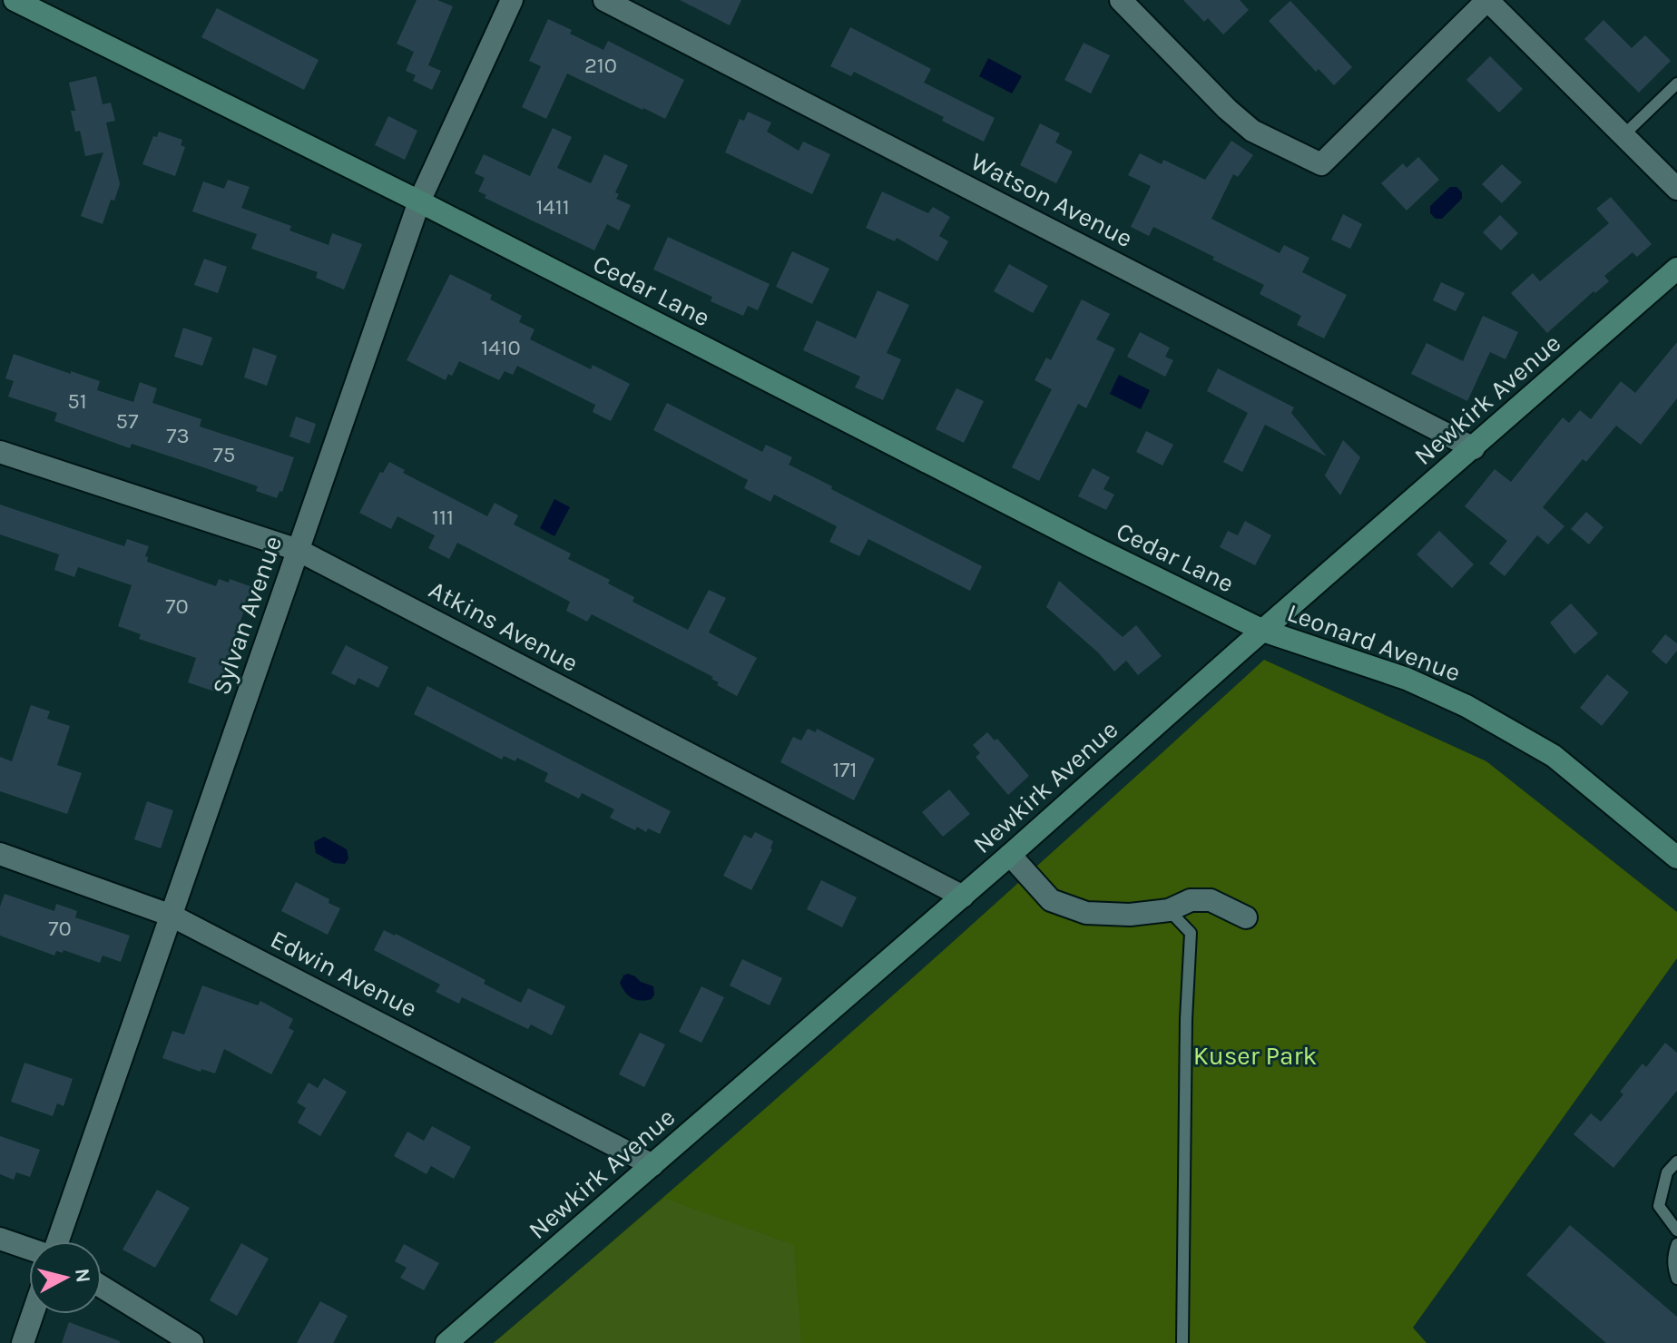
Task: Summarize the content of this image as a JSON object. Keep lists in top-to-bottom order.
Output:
{
  "streets": {
    "street": [
      "Watson Avenue",
      "Cedar Lane",
      "Newkirk Avenue",
      "Sylvan Avenue",
      "Atkins Avenue",
      "Leonard Avenue",
      "Edwin Avenue"
    ]
  },
  "crossings": [
    ["Watson Avenue", "Newkirk Avenue"],
    ["Cedar Lane", "Newkirk Avenue"],
    ["Cedar Lane", "Sylvan Avenue"],
    ["Cedar Lane", "Leonard Avenue"],
    ["Newkirk Avenue", "Atkins Avenue"],
    ["Newkirk Avenue", "Leonard Avenue"],
    ["Newkirk Avenue", "Edwin Avenue"],
    ["Sylvan Avenue", "Atkins Avenue"],
    ["Sylvan Avenue", "Edwin Avenue"]
  ],
  "parks": ["Kuser Park"],
  "house_numbers": [
    "210",
    "1411",
    "1410",
    "51",
    "57",
    "73",
    "75",
    "111",
    "70",
    "171",
    "70"
  ],
  "north": "right"
}
